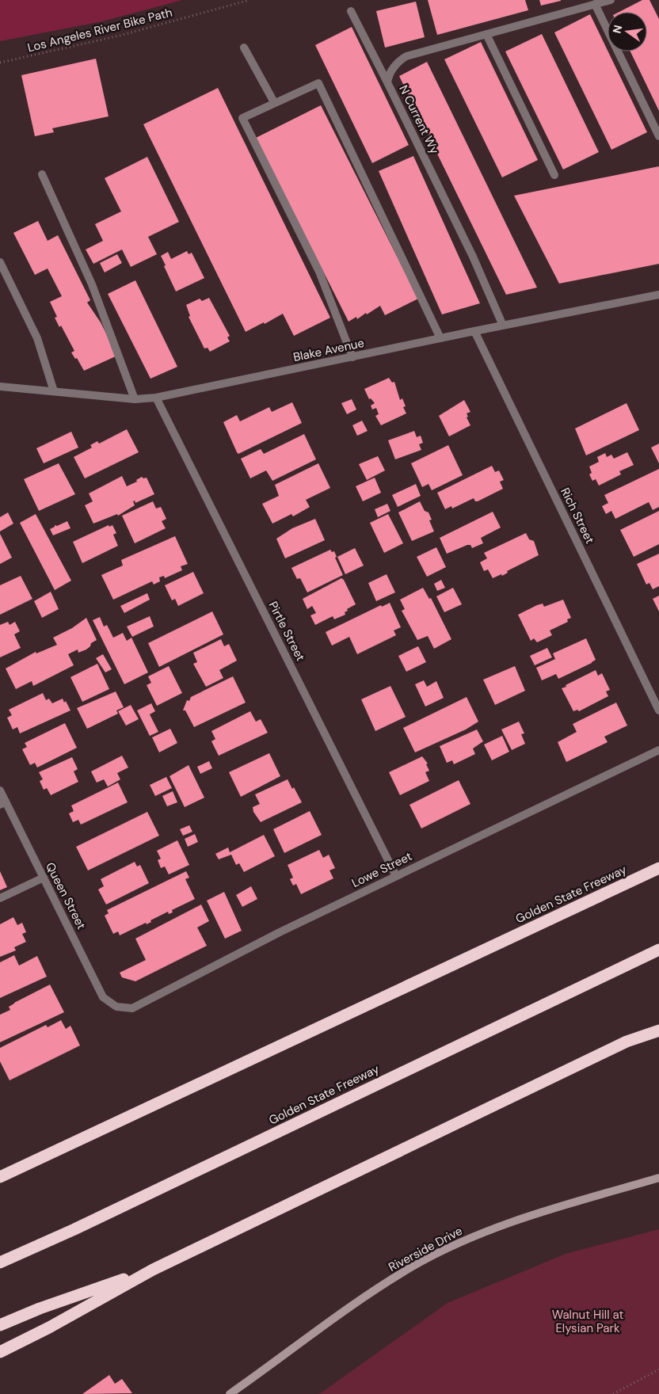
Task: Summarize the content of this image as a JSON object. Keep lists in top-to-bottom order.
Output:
{
  "streets": {
    "highway": ["Golden State Freeway"],
    "main road": ["Riverside Drive"],
    "street": [
      "N Current Wy",
      "Blake Avenue",
      "Rich Street",
      "Pirtle Street",
      "Lowe Street",
      "Queen Street"
    ],
    "path": ["Los Angeles River Bike Path"]
  },
  "crossings": [
    ["N Current Wy", "Blake Avenue"],
    ["Blake Avenue", "Rich Street"],
    ["Blake Avenue", "Pirtle Street"],
    ["Pirtle Street", "Lowe Street"],
    ["Lowe Street", "Queen Street"]
  ],
  "parks": ["Walnut Hill at Elysian Park"],
  "north": "left"
}
